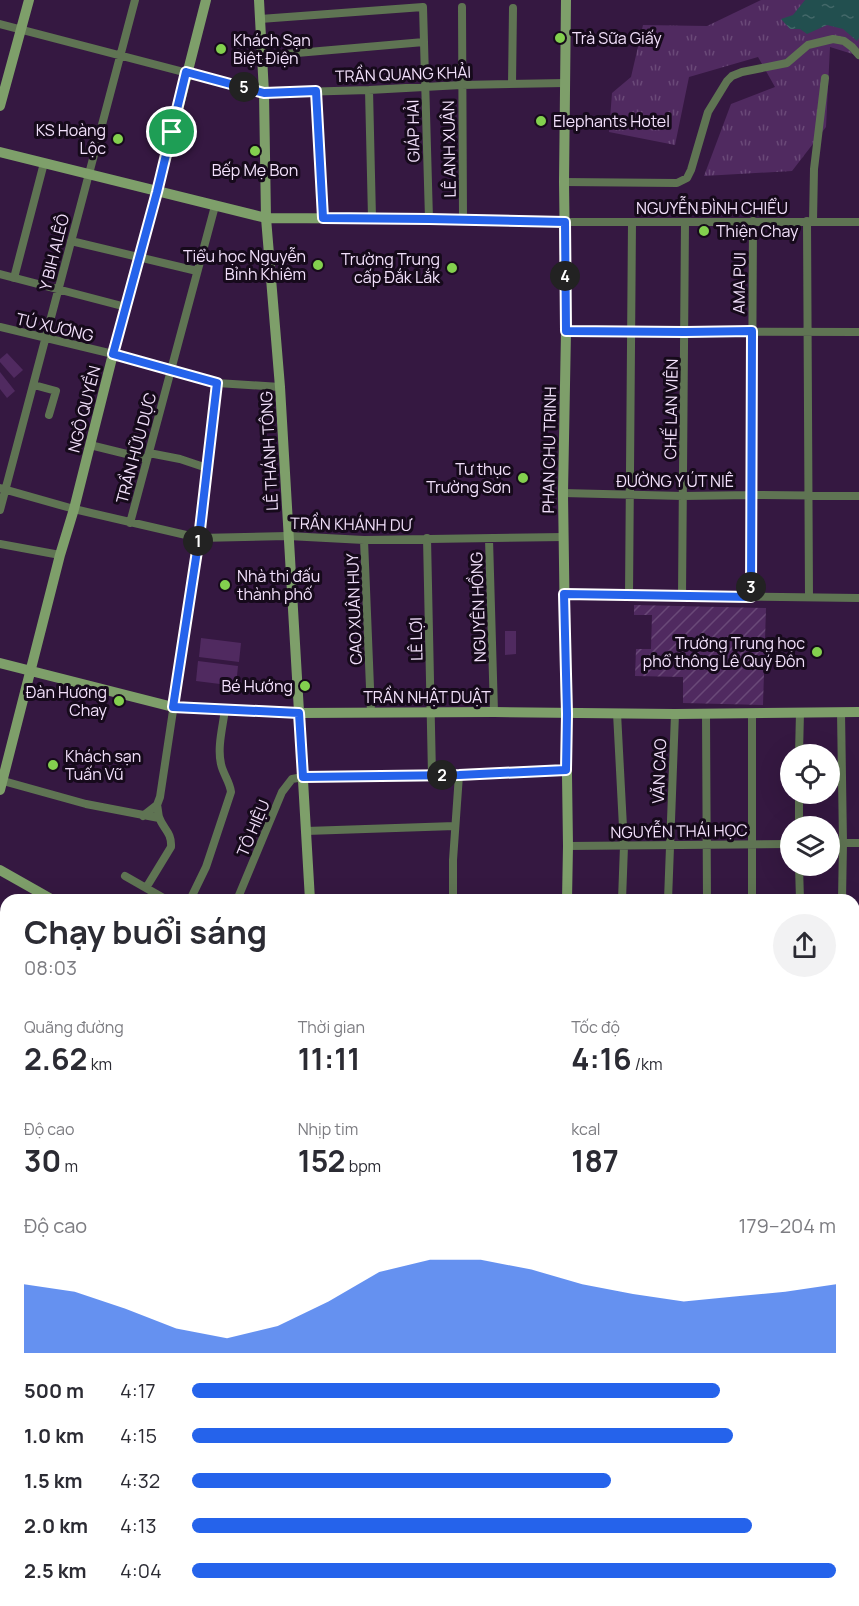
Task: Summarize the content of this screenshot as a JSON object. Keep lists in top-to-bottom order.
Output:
{
  "streets": {
    "street": [
      "TRẦN QUANG KHẢI",
      "GIÁP HẢI",
      "LÊ ANH XUÂN",
      "NGUYỄN ĐÌNH CHIỂU",
      "Y BIH ALÊÔ",
      "AMA PUI",
      "TÚ XƯƠNG",
      "NGÔ QUYỀN",
      "CHẾ LAN VIÊN",
      "TRẦN HỮU DỰC",
      "PHAN CHU TRINH",
      "LÊ THÁNH TÔNG",
      "ĐƯỜNG Y ÚT NIÊ",
      "TRẦN KHÁNH DƯ",
      "NGUYÊN HỒNG",
      "CAO XUÂN HUY",
      "LÊ LỢI",
      "TRẦN NHẬT DUẬT",
      "VĂN CAO",
      "TÔ HIỆU",
      "NGUYỄN THÁI HỌC"
    ]
  },
  "crossings": [
    ["TRẦN QUANG KHẢI", "GIÁP HẢI"],
    ["TRẦN QUANG KHẢI", "LÊ ANH XUÂN"],
    ["TRẦN QUANG KHẢI", "Y BIH ALÊÔ"],
    ["TRẦN QUANG KHẢI", "NGÔ QUYỀN"],
    ["TRẦN QUANG KHẢI", "PHAN CHU TRINH"],
    ["TRẦN QUANG KHẢI", "LÊ THÁNH TÔNG"],
    ["GIÁP HẢI", "LÊ THÁNH TÔNG"],
    ["NGUYỄN ĐÌNH CHIỂU", "AMA PUI"],
    ["NGUYỄN ĐÌNH CHIỂU", "CHẾ LAN VIÊN"],
    ["NGUYỄN ĐÌNH CHIỂU", "PHAN CHU TRINH"],
    ["Y BIH ALÊÔ", "TÚ XƯƠNG"],
    ["Y BIH ALÊÔ", "TRẦN KHÁNH DƯ"],
    ["AMA PUI", "ĐƯỜNG Y ÚT NIÊ"],
    ["TÚ XƯƠNG", "NGÔ QUYỀN"],
    ["TÚ XƯƠNG", "TRẦN HỮU DỰC"],
    ["TÚ XƯƠNG", "LÊ THÁNH TÔNG"],
    ["NGÔ QUYỀN", "TRẦN KHÁNH DƯ"],
    ["NGÔ QUYỀN", "TRẦN NHẬT DUẬT"],
    ["CHẾ LAN VIÊN", "ĐƯỜNG Y ÚT NIÊ"],
    ["TRẦN HỮU DỰC", "TRẦN KHÁNH DƯ"],
    ["PHAN CHU TRINH", "ĐƯỜNG Y ÚT NIÊ"],
    ["PHAN CHU TRINH", "TRẦN KHÁNH DƯ"],
    ["PHAN CHU TRINH", "TRẦN NHẬT DUẬT"],
    ["PHAN CHU TRINH", "NGUYỄN THÁI HỌC"],
    ["LÊ THÁNH TÔNG", "TRẦN KHÁNH DƯ"],
    ["LÊ THÁNH TÔNG", "TRẦN NHẬT DUẬT"],
    ["LÊ THÁNH TÔNG", "TÔ HIỆU"],
    ["TRẦN KHÁNH DƯ", "NGUYÊN HỒNG"],
    ["TRẦN KHÁNH DƯ", "CAO XUÂN HUY"],
    ["TRẦN KHÁNH DƯ", "LÊ LỢI"],
    ["NGUYÊN HỒNG", "TRẦN NHẬT DUẬT"],
    ["CAO XUÂN HUY", "TRẦN NHẬT DUẬT"],
    ["LÊ LỢI", "TRẦN NHẬT DUẬT"],
    ["TRẦN NHẬT DUẬT", "VĂN CAO"],
    ["VĂN CAO", "NGUYỄN THÁI HỌC"]
  ],
  "places": [
    "Trà Sữa Giấy",
    "Khách Sạn Biệt Điện",
    "Elephants Hotel",
    "KS Hoàng Lộc",
    "Bếp Mẹ Bon",
    "Thiện Chay",
    "Tiểu học Nguyễn Bỉnh Khiêm",
    "Trường Trung cấp Đắk Lắk",
    "Tư thục Trường Sơn",
    "Nhà thi đấu thành phố",
    "Trường Trung học phổ thông Lê Quý Đôn",
    "Bé Hướng",
    "Đàn Hương Chay",
    "Khách sạn Tuấn Vũ"
  ],
  "page": {
    "pins": [
      "5",
      "4",
      "1",
      "3",
      "2"
    ],
    "heading": ["Chạy buổi sáng", "08:03"],
    "stats": [
      ["Quãng đường", "2.62 km"],
      ["Thời gian", "11:11"],
      ["Tốc độ", "4:16 /km"],
      ["Độ cao", "30 m"],
      ["Nhịp tim", "152 bpm"],
      ["kcal", "187"]
    ],
    "chart": ["Độ cao", "179–204 m"],
    "list": [
      {
        "name": "500 m",
        "note": "4:17"
      },
      {
        "name": "1.0 km",
        "note": "4:15"
      },
      {
        "name": "1.5 km",
        "note": "4:32"
      },
      {
        "name": "2.0 km",
        "note": "4:13"
      },
      {
        "name": "2.5 km",
        "note": "4:04"
      }
    ]
  }
}
